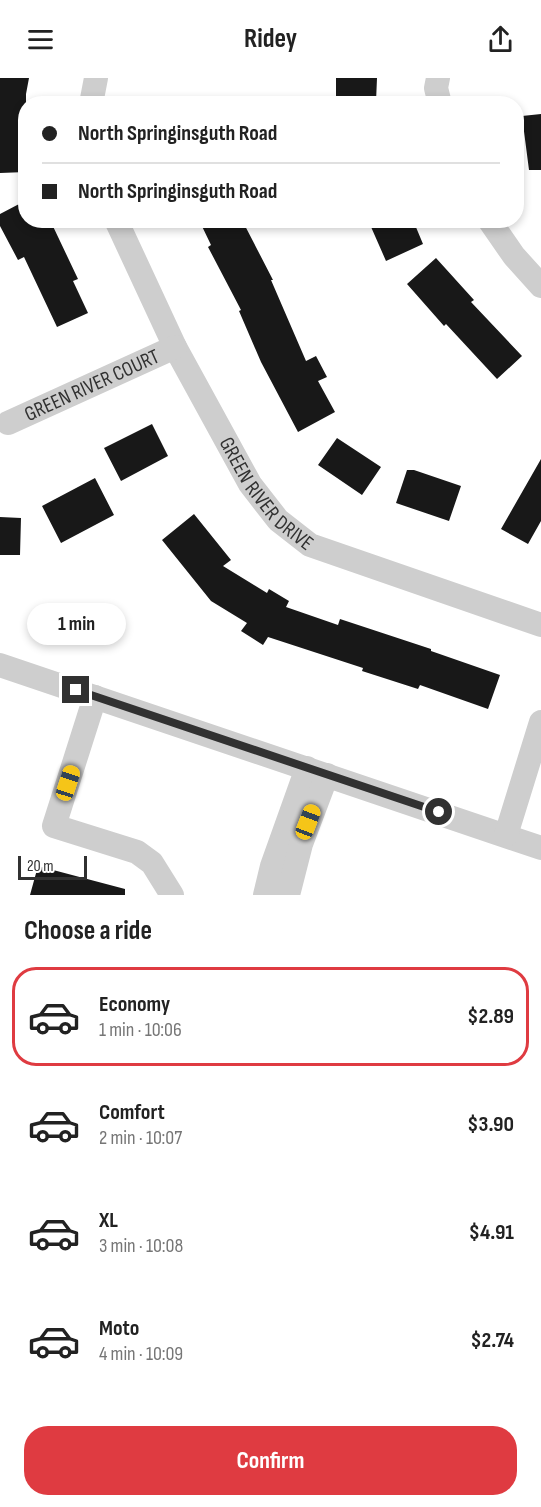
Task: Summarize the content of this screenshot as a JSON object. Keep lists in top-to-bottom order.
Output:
{
  "streets": {
    "street": ["GREEN RIVER COURT", "GREEN RIVER DRIVE"]
  },
  "crossings": [
    ["GREEN RIVER COURT", "GREEN RIVER DRIVE"]
  ],
  "scale_bar": "20 m",
  "page": {
    "header": "Ridey",
    "banner": ["North Springinsguth Road", "North Springinsguth Road"],
    "bubble": "1 min",
    "scale": "20 m",
    "heading": "Choose a ride",
    "list": [
      {
        "name": "Economy",
        "note": "1 min · 10:06",
        "value": "$2.89"
      },
      {
        "name": "Comfort",
        "note": "2 min · 10:07",
        "value": "$3.90"
      },
      {
        "name": "XL",
        "note": "3 min · 10:08",
        "value": "$4.91"
      },
      {
        "name": "Moto",
        "note": "4 min · 10:09",
        "value": "$2.74"
      }
    ],
    "buttons": "Confirm"
  }
}
